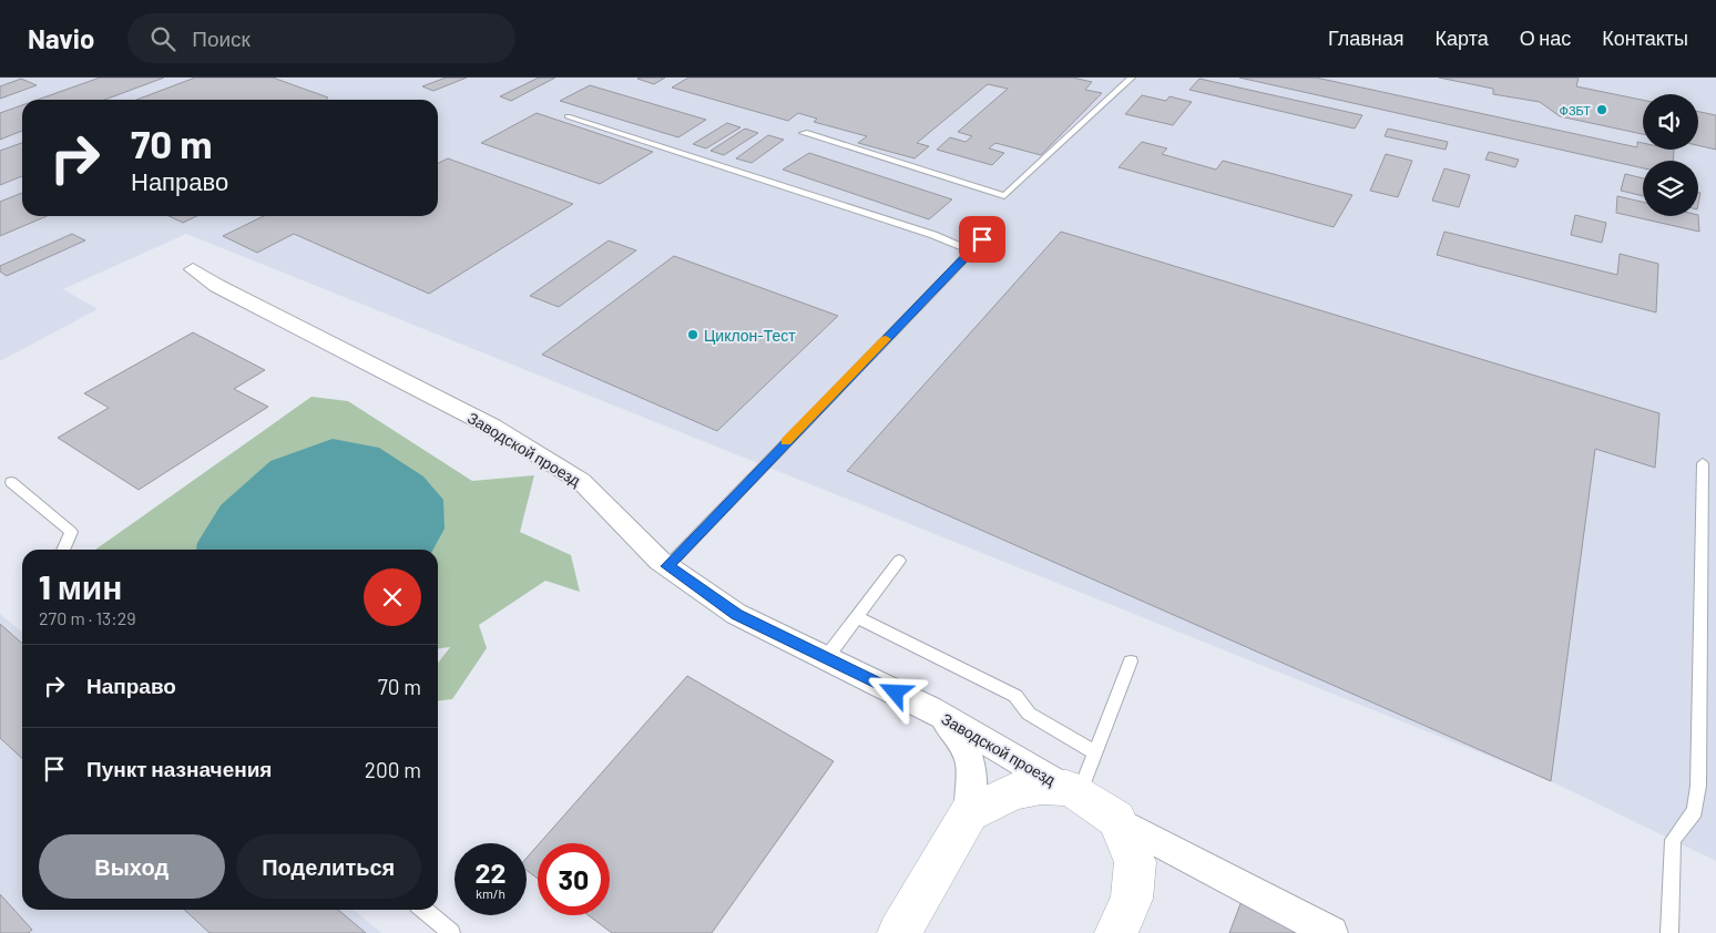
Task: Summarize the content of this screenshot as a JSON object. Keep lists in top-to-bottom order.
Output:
{
  "streets": {
    "street": ["Заводской проезд"]
  },
  "places": ["ФЗБТ", "Циклон-Тест"],
  "page": {
    "header": "Navio",
    "search": "Поиск",
    "nav": [
      "Главная",
      "Карта",
      "О нас",
      "Контакты"
    ],
    "turn": ["70 m", "Направо"],
    "heading": ["1 мин", "270 m · 13:29"],
    "list": [
      {
        "name": "Направо",
        "value": "70 m"
      },
      {
        "name": "Пункт назначения",
        "value": "200 m"
      }
    ],
    "buttons": ["Выход", "Поделиться"],
    "speed": "22 km/h",
    "limit": "30"
  }
}
